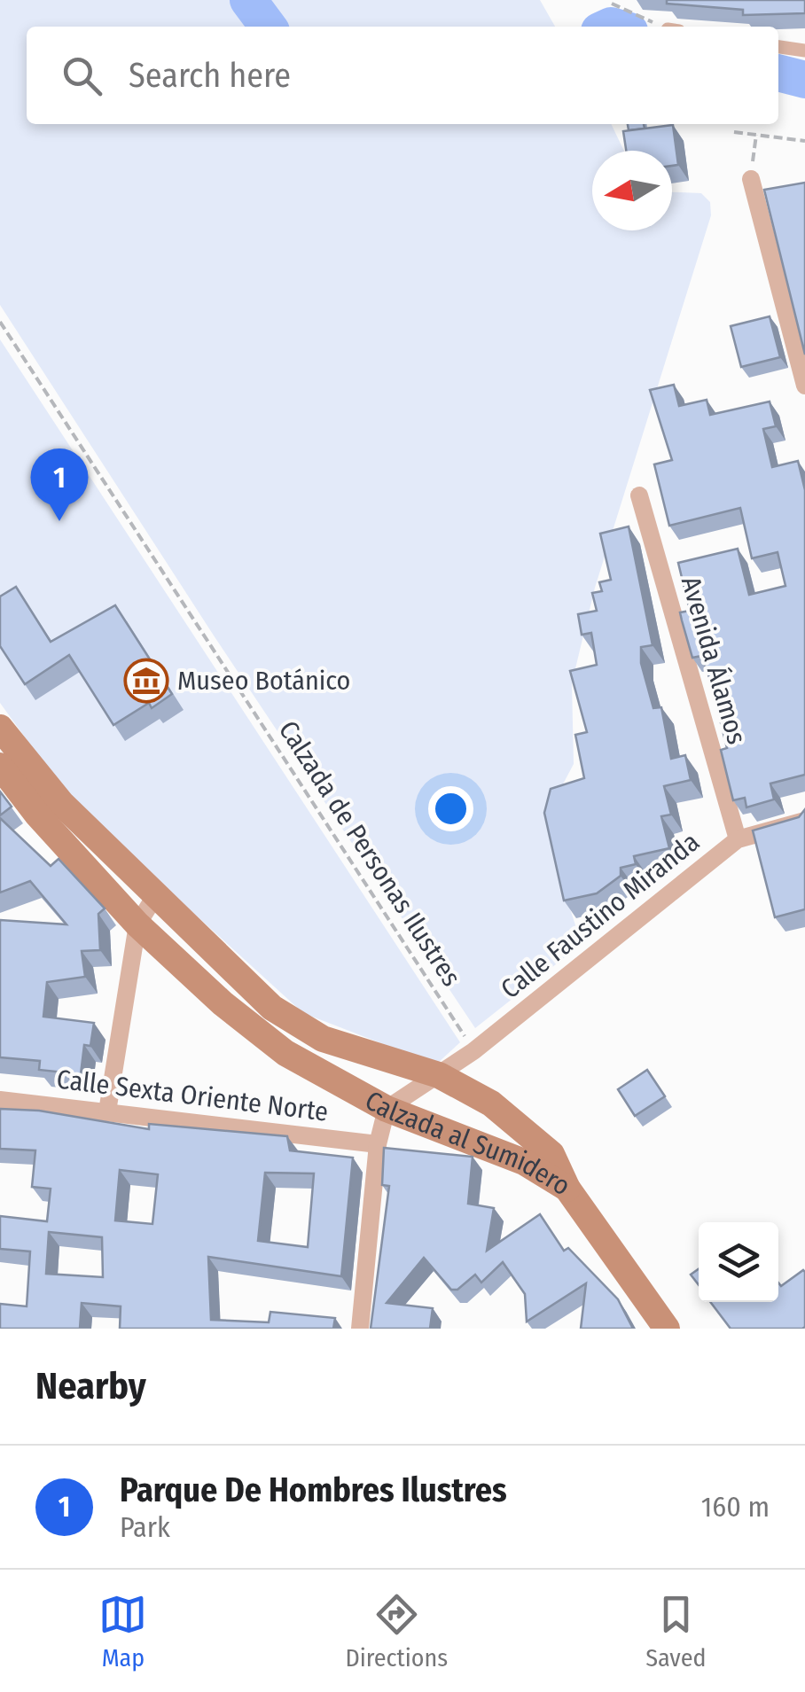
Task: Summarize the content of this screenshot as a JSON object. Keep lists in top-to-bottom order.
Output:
{
  "streets": {
    "main road": ["Calzada al Sumidero"],
    "street": ["Avenida Álamos", "Calle Faustino Miranda", "Calle Sexta Oriente Norte"],
    "path": ["Calzada de Personas Ilustres"]
  },
  "crossings": [
    ["Avenida Álamos", "Calle Faustino Miranda"],
    ["Calzada de Personas Ilustres", "Calle Faustino Miranda"],
    ["Calle Faustino Miranda", "Calzada al Sumidero"]
  ],
  "places": {
    "museum": ["Museo Botánico"]
  },
  "north": "left",
  "page": {
    "search": "Search here",
    "pins": "1",
    "heading": "Nearby",
    "list": [
      {
        "mark": "1",
        "name": "Parque De Hombres Ilustres",
        "note": "Park",
        "value": "160 m"
      }
    ],
    "nav": ["Map", "Directions", "Saved"]
  }
}
